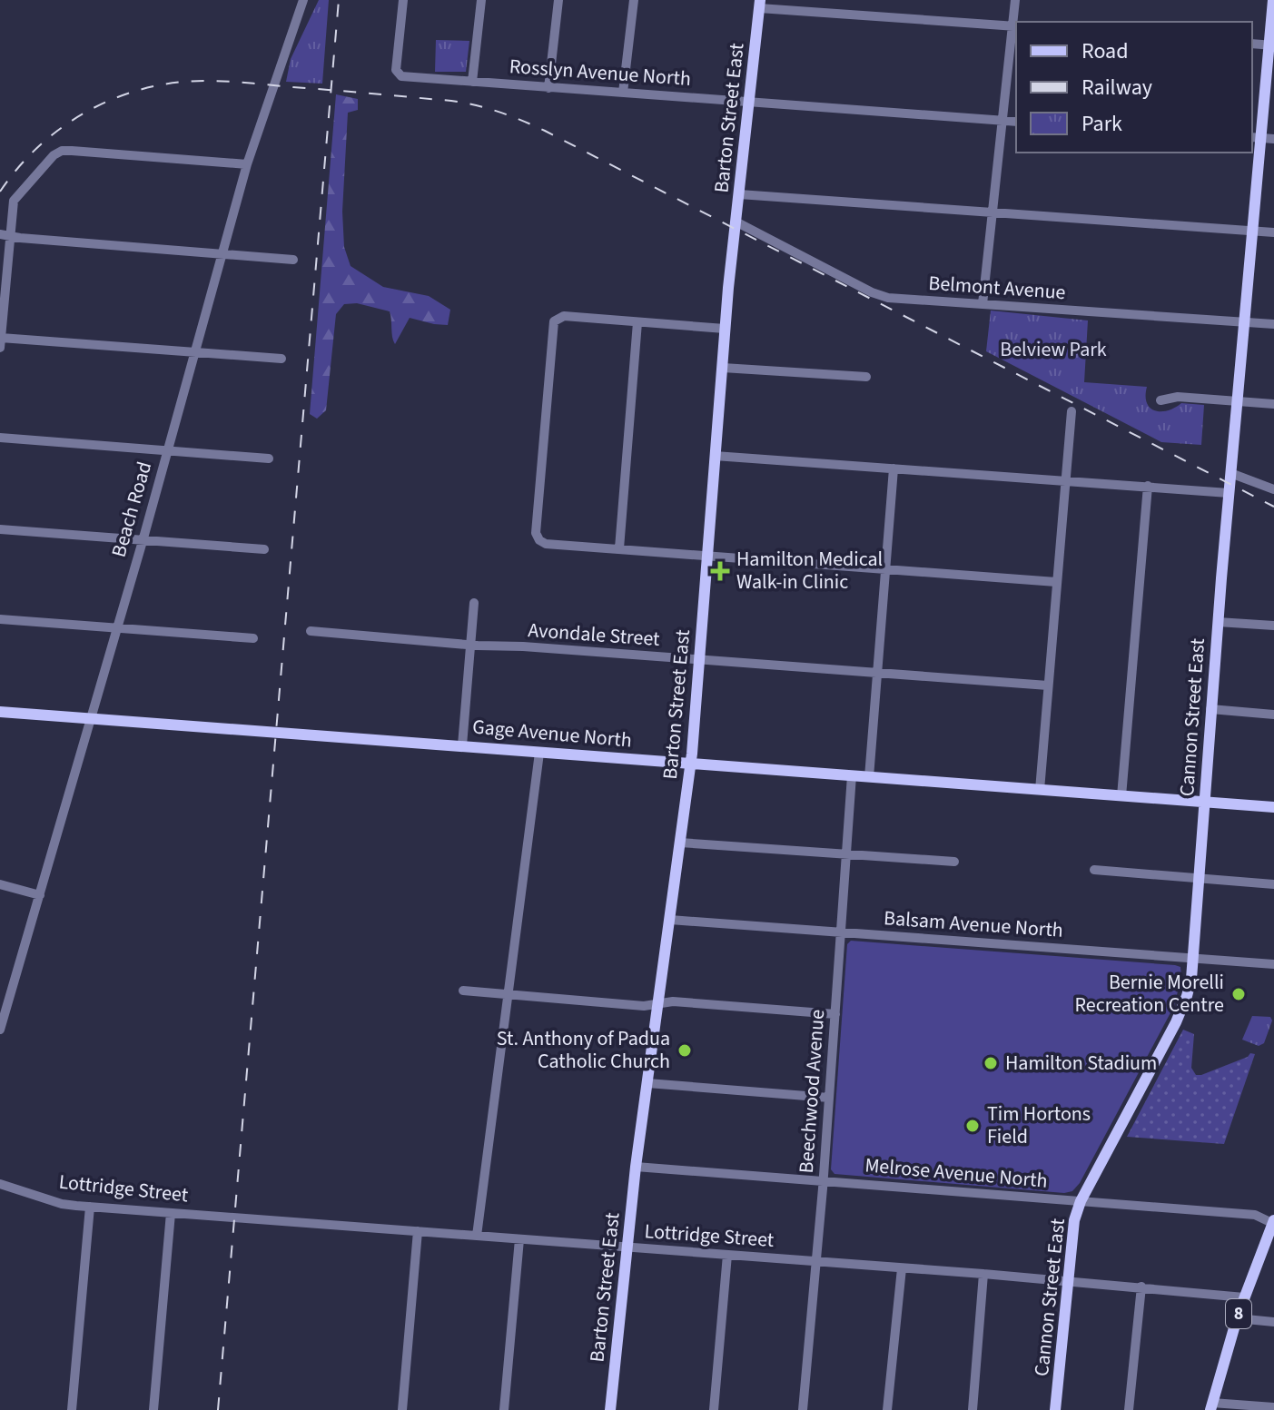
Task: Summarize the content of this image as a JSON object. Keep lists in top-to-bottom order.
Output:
{
  "streets": {
    "main road": [
      "Barton Street East",
      "Cannon Street East",
      "Gage Avenue North",
      "8"
    ],
    "street": [
      "Rosslyn Avenue North",
      "Belmont Avenue",
      "Beach Road",
      "Avondale Street",
      "Balsam Avenue North",
      "Beechwood Avenue",
      "Melrose Avenue North",
      "Lottridge Street"
    ]
  },
  "crossings": [
    ["Rosslyn Avenue North", "Barton Street East"],
    ["Barton Street East", "Belmont Avenue"],
    ["Barton Street East", "Avondale Street"],
    ["Barton Street East", "Gage Avenue North"],
    ["Barton Street East", "Balsam Avenue North"],
    ["Barton Street East", "Melrose Avenue North"],
    ["Barton Street East", "Lottridge Street"],
    ["Belmont Avenue", "Cannon Street East"],
    ["Beach Road", "Gage Avenue North"],
    ["Cannon Street East", "Gage Avenue North"],
    ["Cannon Street East", "Balsam Avenue North"],
    ["Cannon Street East", "Melrose Avenue North"],
    ["Cannon Street East", "Lottridge Street"],
    ["Gage Avenue North", "Beechwood Avenue"],
    ["Balsam Avenue North", "Beechwood Avenue"],
    ["Beechwood Avenue", "Melrose Avenue North"],
    ["Beechwood Avenue", "Lottridge Street"],
    ["Melrose Avenue North", "8"],
    ["Lottridge Street", "8"]
  ],
  "parks": ["Belview Park"],
  "places": {
    "health": ["Hamilton Medical Walk-in Clinic"],
    "other": [
      "Bernie Morelli Recreation Centre",
      "St. Anthony of Padua Catholic Church",
      "Hamilton Stadium",
      "Tim Hortons Field"
    ]
  },
  "legend": ["Road", "Railway", "Park"]
}
